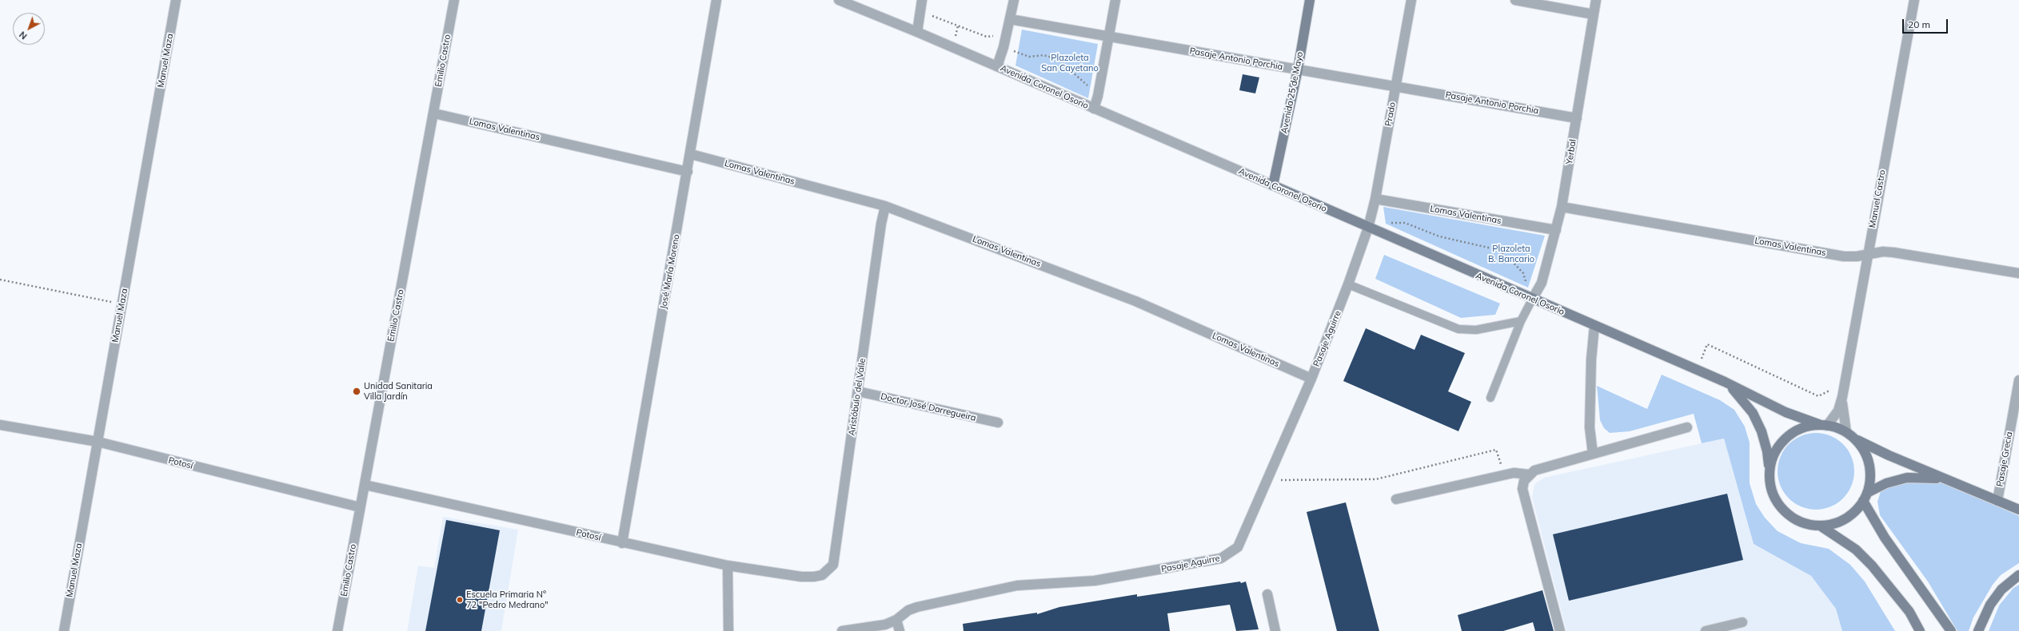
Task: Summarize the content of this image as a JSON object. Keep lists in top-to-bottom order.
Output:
{
  "streets": {
    "main road": ["Avenida Coronel Osorio", "Avenida 25 de Mayo"],
    "street": [
      "Pasaje Antonio Porchia",
      "Manuel Maza",
      "Emilio Castro",
      "Prado",
      "Lomas Valentinas",
      "Yerbal",
      "Manuel Castro",
      "José María Moreno",
      "Pasaje Aguirre",
      "Aristóbulo del Valle",
      "Doctor José Darregueira",
      "Pasaje Grecia",
      "Potosí"
    ]
  },
  "crossings": [
    ["Pasaje Antonio Porchia", "Avenida 25 de Mayo"],
    ["Pasaje Antonio Porchia", "Prado"],
    ["Pasaje Antonio Porchia", "Yerbal"],
    ["Manuel Maza", "Potosí"],
    ["Emilio Castro", "Lomas Valentinas"],
    ["Emilio Castro", "Potosí"],
    ["Avenida Coronel Osorio", "Avenida 25 de Mayo"],
    ["Avenida Coronel Osorio", "Prado"],
    ["Avenida Coronel Osorio", "Yerbal"],
    ["Avenida Coronel Osorio", "Manuel Castro"],
    ["Avenida Coronel Osorio", "Pasaje Aguirre"],
    ["Prado", "Lomas Valentinas"],
    ["Prado", "Pasaje Aguirre"],
    ["Lomas Valentinas", "Yerbal"],
    ["Lomas Valentinas", "Manuel Castro"],
    ["Lomas Valentinas", "José María Moreno"],
    ["Lomas Valentinas", "Pasaje Aguirre"],
    ["Lomas Valentinas", "Aristóbulo del Valle"],
    ["José María Moreno", "Potosí"],
    ["Aristóbulo del Valle", "Doctor José Darregueira"],
    ["Aristóbulo del Valle", "Potosí"]
  ],
  "parks": ["Plazoleta San Cayetano", "Plazoleta B. Bancario"],
  "places": ["Unidad Sanitaria Villa Jardín", "Escuela Primaria N° 72 \"Pedro Medrano\""],
  "scale_bar": "20 m",
  "north": "bottom left"
}
